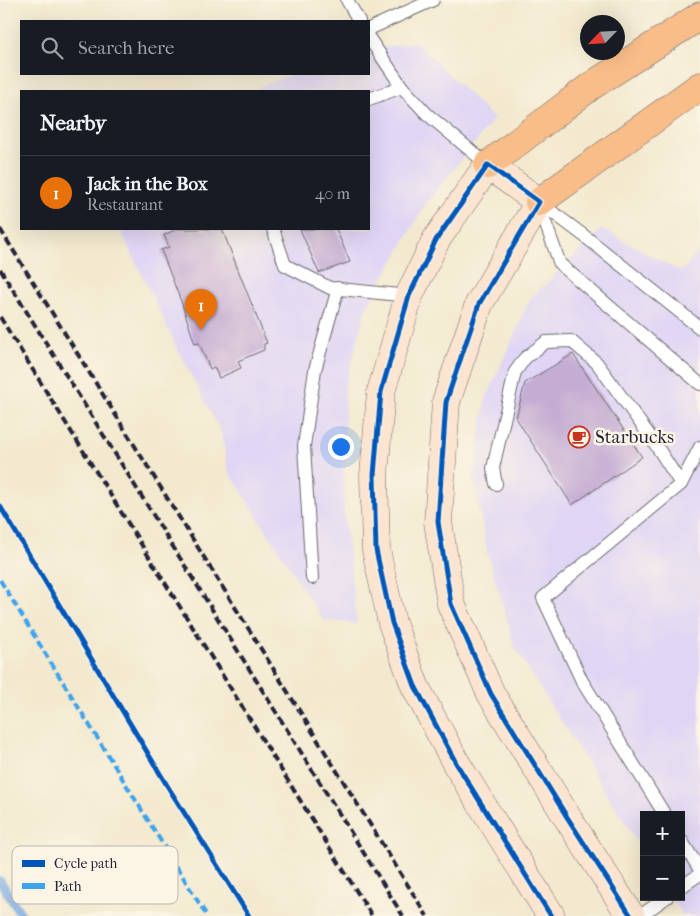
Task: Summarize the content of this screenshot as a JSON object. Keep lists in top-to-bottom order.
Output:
{
  "places": {
    "cafe": ["Starbucks"]
  },
  "legend": ["Cycle path", "Path"],
  "north": "bottom left",
  "page": {
    "search": "Search here",
    "heading": "Nearby",
    "list": [
      {
        "mark": "1",
        "name": "Jack in the Box",
        "note": "Restaurant",
        "value": "40 m"
      }
    ],
    "pins": "1",
    "map_buttons": ["+", "−"]
  }
}
